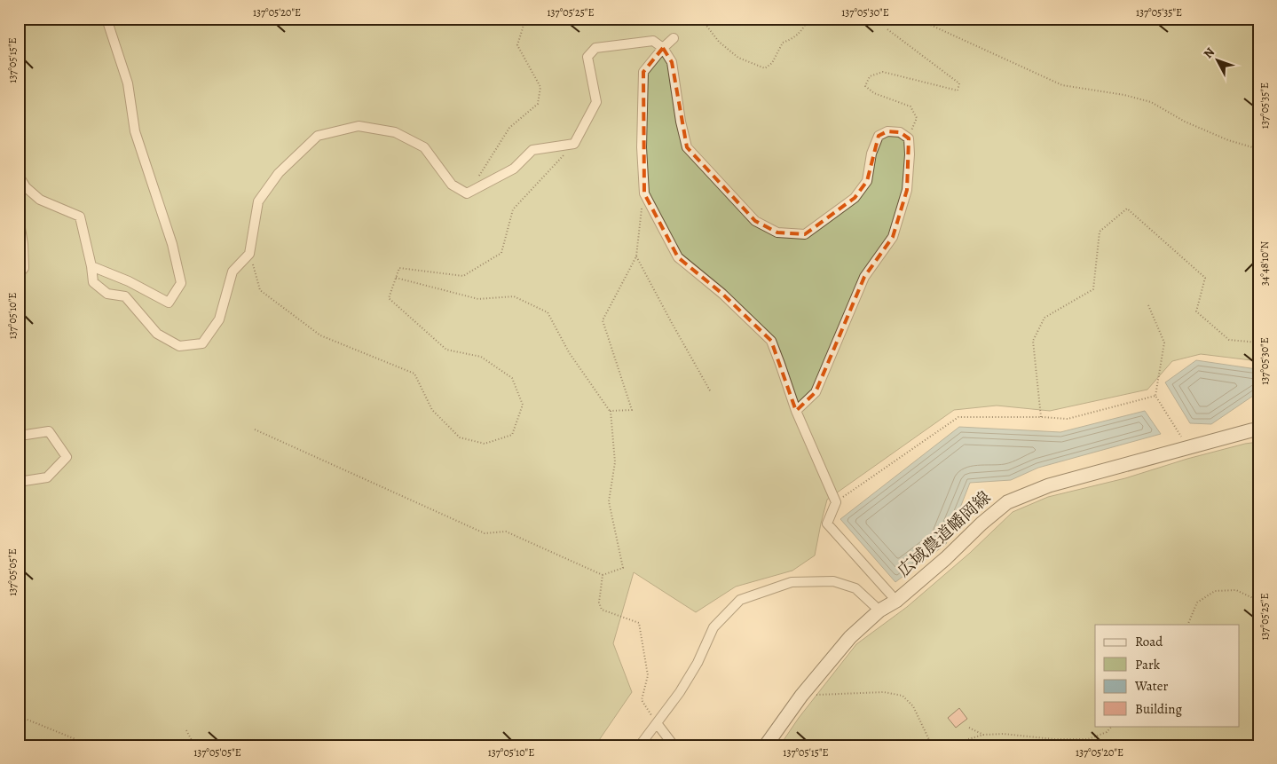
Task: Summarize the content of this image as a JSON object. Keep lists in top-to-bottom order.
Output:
{
  "streets": {
    "street": ["広域農道幡岡線"]
  },
  "legend": [
    "Road",
    "Park",
    "Water",
    "Building"
  ],
  "north": "top left",
  "coordinates": [
    "137°05'20\"E",
    "137°05'25\"E",
    "137°05'30\"E",
    "137°05'35\"E",
    "137°05'15\"E",
    "34°48'10\"N",
    "137°05'10\"E",
    "137°05'05\"E"
  ]
}
